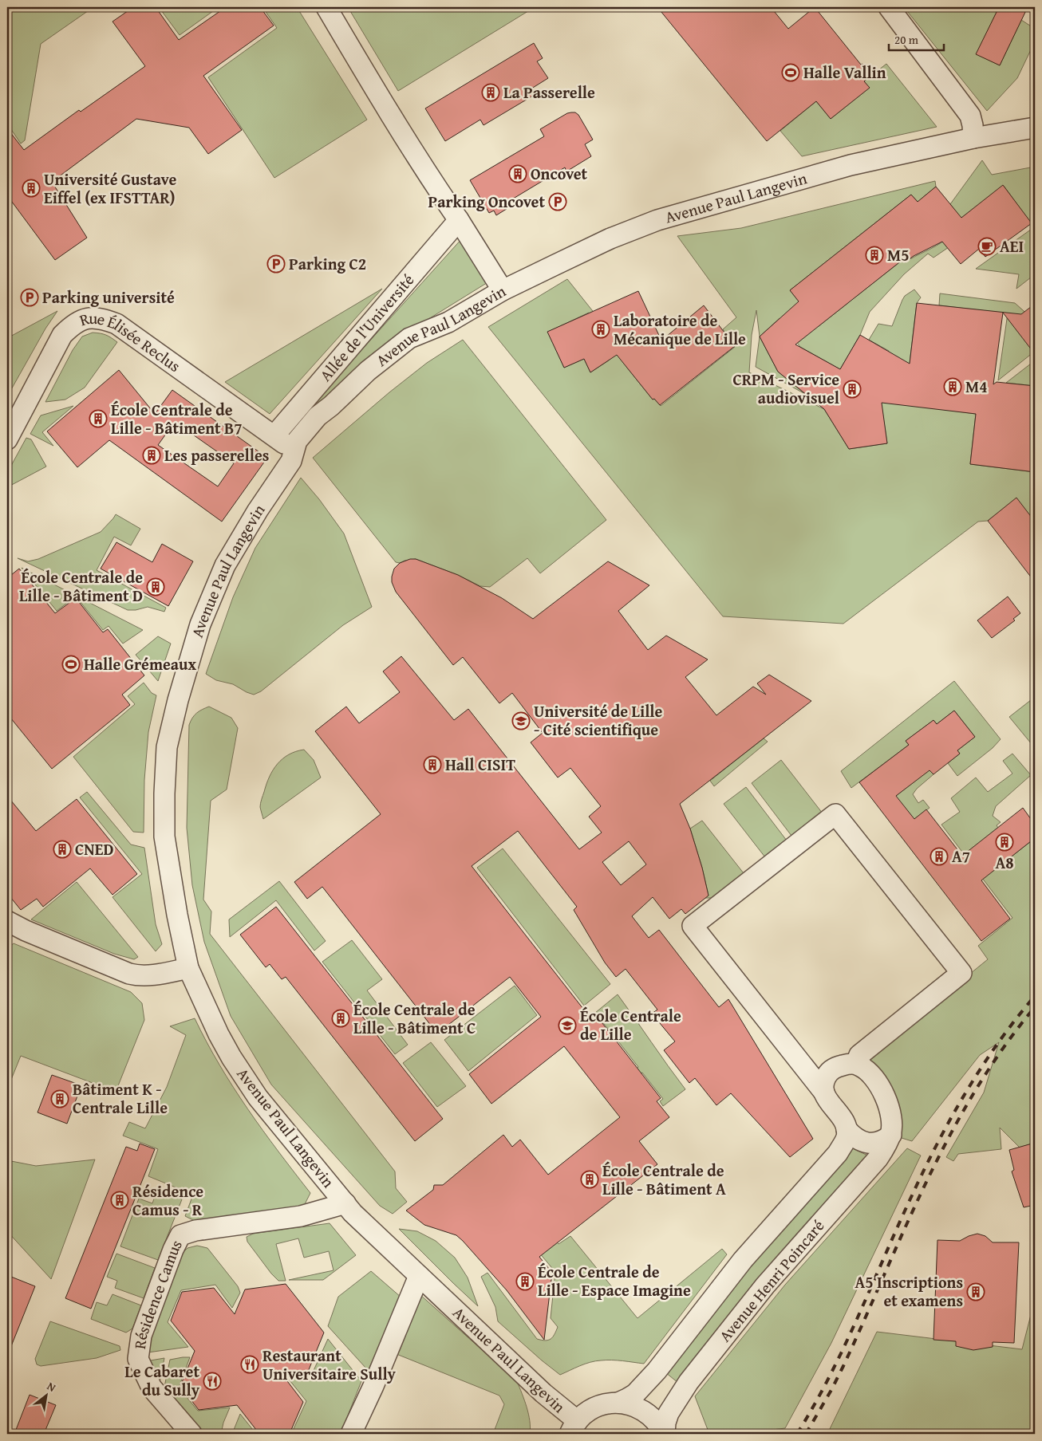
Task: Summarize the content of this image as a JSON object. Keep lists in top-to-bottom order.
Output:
{
  "streets": {
    "street": [
      "Avenue Paul Langevin",
      "Allée de l'Université",
      "Rue Élisée Reclus",
      "Avenue Henri Poincaré",
      "Résidence Camus"
    ]
  },
  "crossings": [
    ["Avenue Paul Langevin", "Rue Élisée Reclus"],
    ["Avenue Paul Langevin", "Résidence Camus"],
    ["Allée de l'Université", "Rue Élisée Reclus"]
  ],
  "places": {
    "sports": ["Halle Vallin", "Halle Grémeaux"],
    "building": [
      "La Passerelle",
      "Oncovet",
      "Université Gustave Eiffel (ex IFSTTAR)",
      "M5",
      "Laboratoire de Mécanique de Lille",
      "M4",
      "CRPM - Service audiovisuel",
      "École Centrale de Lille - Bâtiment B7",
      "Les passerelles",
      "École Centrale de Lille - Bâtiment D",
      "Hall CISIT",
      "A8",
      "CNED",
      "A7",
      "École Centrale de Lille - Bâtiment C",
      "Bâtiment K - Centrale Lille",
      "École Centrale de Lille - Bâtiment A",
      "Résidence Camus - R",
      "École Centrale de Lille - Espace Imagine",
      "A5 Inscriptions et examens"
    ],
    "parking": ["Parking Oncovet", "Parking C2", "Parking université"],
    "cafe": ["AEI"],
    "school or university": ["Université de Lille ‐ Cité scientifique", "École Centrale de Lille"],
    "restaurant": ["Restaurant Universitaire Sully", "Le Cabaret du Sully"]
  },
  "scale_bar": "20 m",
  "north": "top right"
}
